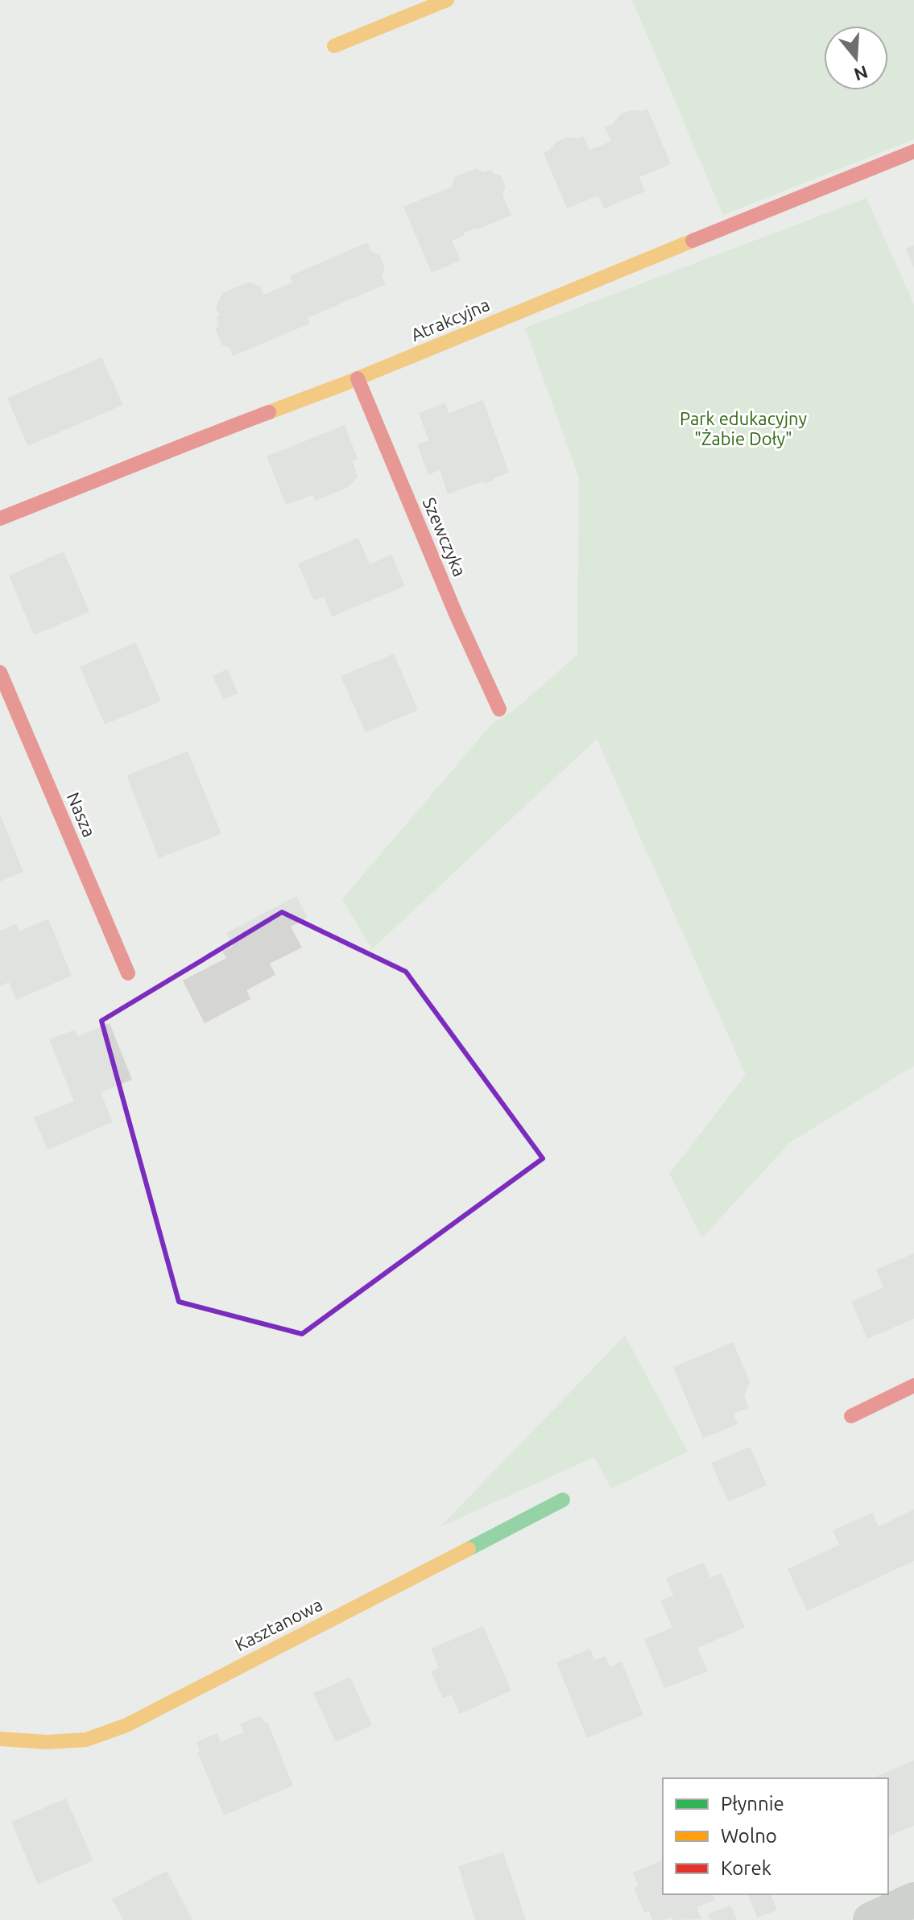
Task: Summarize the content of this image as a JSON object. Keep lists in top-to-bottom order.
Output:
{
  "streets": {
    "street": [
      "Atrakcyjna",
      "Szewczyka",
      "Nasza",
      "Kasztanowa"
    ]
  },
  "crossings": [
    ["Atrakcyjna", "Szewczyka"]
  ],
  "parks": ["Park edukacyjny \"Żabie Doły\""],
  "legend": ["Płynnie", "Wolno", "Korek"],
  "north": "bottom"
}
